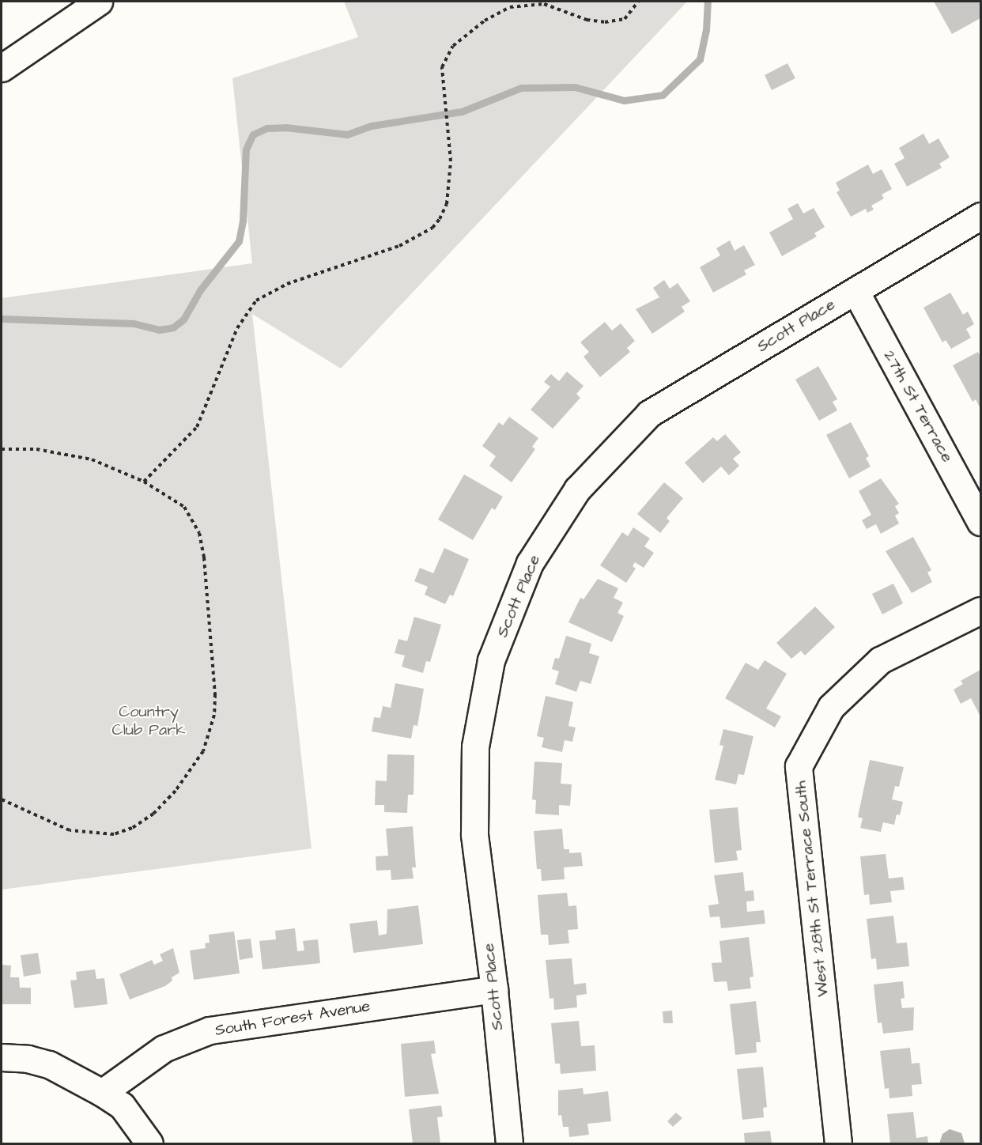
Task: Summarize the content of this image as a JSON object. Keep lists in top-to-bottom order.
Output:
{
  "streets": {
    "street": [
      "Scott Place",
      "27th St Terrace",
      "West 28th St Terrace South",
      "South Forest Avenue"
    ]
  },
  "crossings": [
    ["Scott Place", "27th St Terrace"],
    ["Scott Place", "South Forest Avenue"]
  ],
  "parks": ["Country Club Park"]
}
